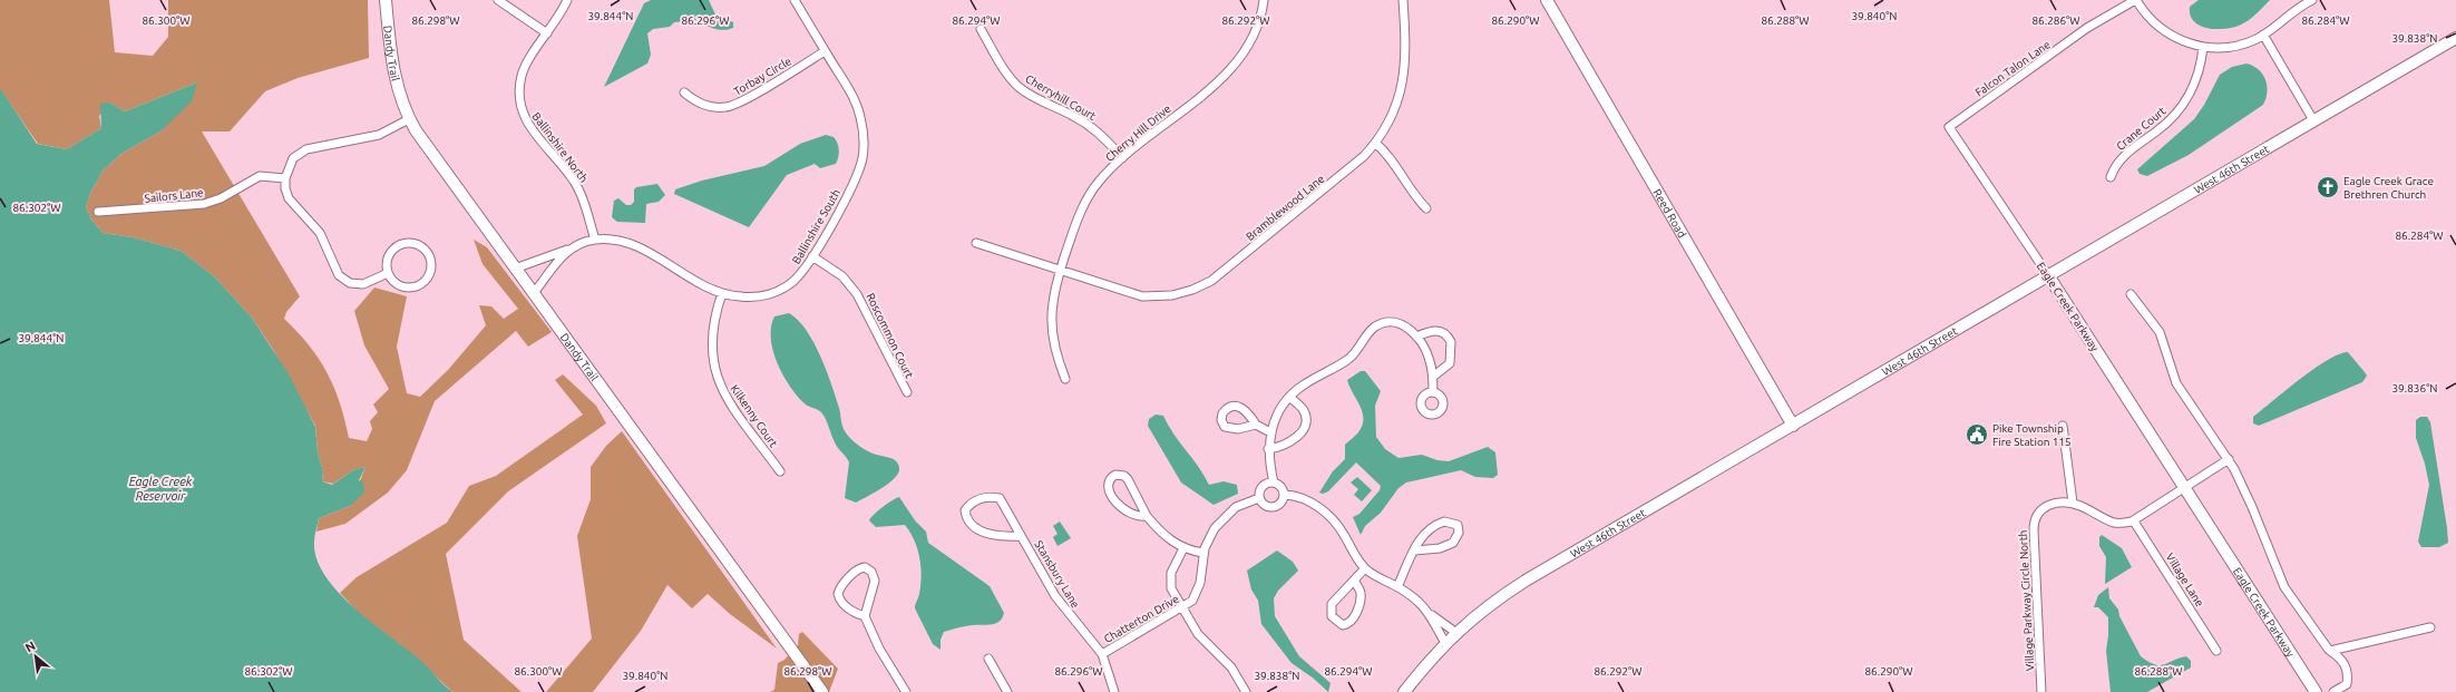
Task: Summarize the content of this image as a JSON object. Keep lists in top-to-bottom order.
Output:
{
  "streets": {
    "street": [
      "Dandy Trail",
      "Falcon Talon Lane",
      "Torbay Circle",
      "Cherryhill Court",
      "Crane Court",
      "Cherry Hill Drive",
      "Ballinshire North",
      "West 46th Street",
      "Sailors Lane",
      "Bramblewood Lane",
      "Reed Road",
      "Ballinshire South",
      "Eagle Creek Parkway",
      "Roscommon Court",
      "Kilkenny Court",
      "Stansbury Lane",
      "Village Lane",
      "Village Parkway Circle North",
      "Chatterton Drive"
    ]
  },
  "crossings": [
    ["Dandy Trail", "Ballinshire South"],
    ["Falcon Talon Lane", "Eagle Creek Parkway"],
    ["Torbay Circle", "Ballinshire South"],
    ["Cherryhill Court", "Cherry Hill Drive"],
    ["Cherry Hill Drive", "Bramblewood Lane"],
    ["Ballinshire North", "Ballinshire South"],
    ["West 46th Street", "Reed Road"],
    ["West 46th Street", "Eagle Creek Parkway"],
    ["Ballinshire South", "Roscommon Court"],
    ["Ballinshire South", "Kilkenny Court"],
    ["Stansbury Lane", "Chatterton Drive"],
    ["Village Lane", "Village Parkway Circle North"]
  ],
  "water": ["Eagle Creek Reservoir"],
  "places": {
    "church": ["Eagle Creek Grace Brethren Church"],
    "public building": ["Pike Township Fire Station 115"]
  },
  "north": "top left",
  "coordinates": [
    "39.840°N",
    "39.844°N",
    "86.300°W",
    "86.298°W",
    "86.296°W",
    "86.294°W",
    "86.292°W",
    "86.290°W",
    "86.288°W",
    "86.286°W",
    "86.284°W",
    "39.838°N",
    "86.302°W",
    "39.836°N"
  ]
}
